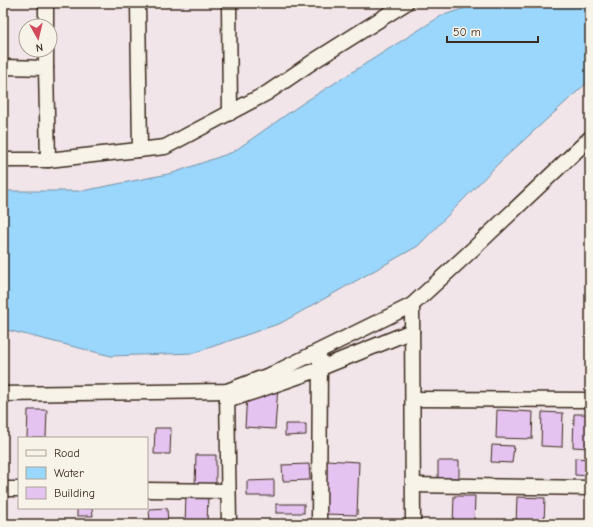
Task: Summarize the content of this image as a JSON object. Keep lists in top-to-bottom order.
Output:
{
  "legend": ["Road", "Water", "Building"],
  "scale_bar": "50 m",
  "north": "bottom"
}
